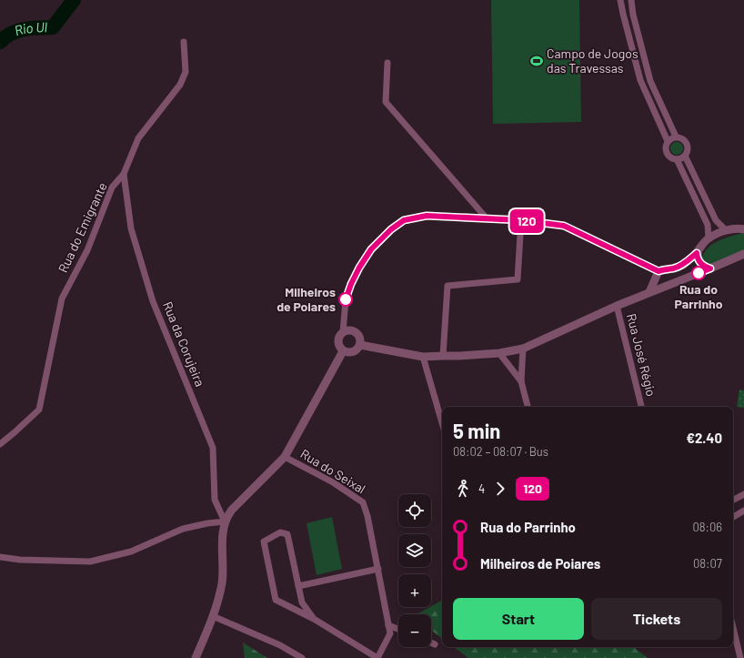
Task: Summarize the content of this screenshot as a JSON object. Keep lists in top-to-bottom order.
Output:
{
  "streets": {
    "street": [
      "Rua do Emigrante",
      "Rua da Corujeira",
      "Rua José Régio",
      "Rua do Seixal"
    ]
  },
  "crossings": [
    ["Rua do Emigrante", "Rua da Corujeira"]
  ],
  "water": ["Rio Ul"],
  "places": {
    "sports": ["Campo de Jogos das Travessas"],
    "other": ["Rua do Parrinho", "Milheiros de Poiares"]
  },
  "lines": ["bus line 120"],
  "page": {
    "on_map": "120",
    "heading": ["5 min", "08:02 – 08:07 · Bus", "€2.40"],
    "legs": ["4", "120"],
    "map_buttons": ["+", "−"],
    "list": [
      {
        "name": "Rua do Parrinho",
        "value": "08:06"
      },
      {
        "name": "Milheiros de Poiares",
        "value": "08:07"
      }
    ],
    "buttons": ["Start", "Tickets"]
  }
}
